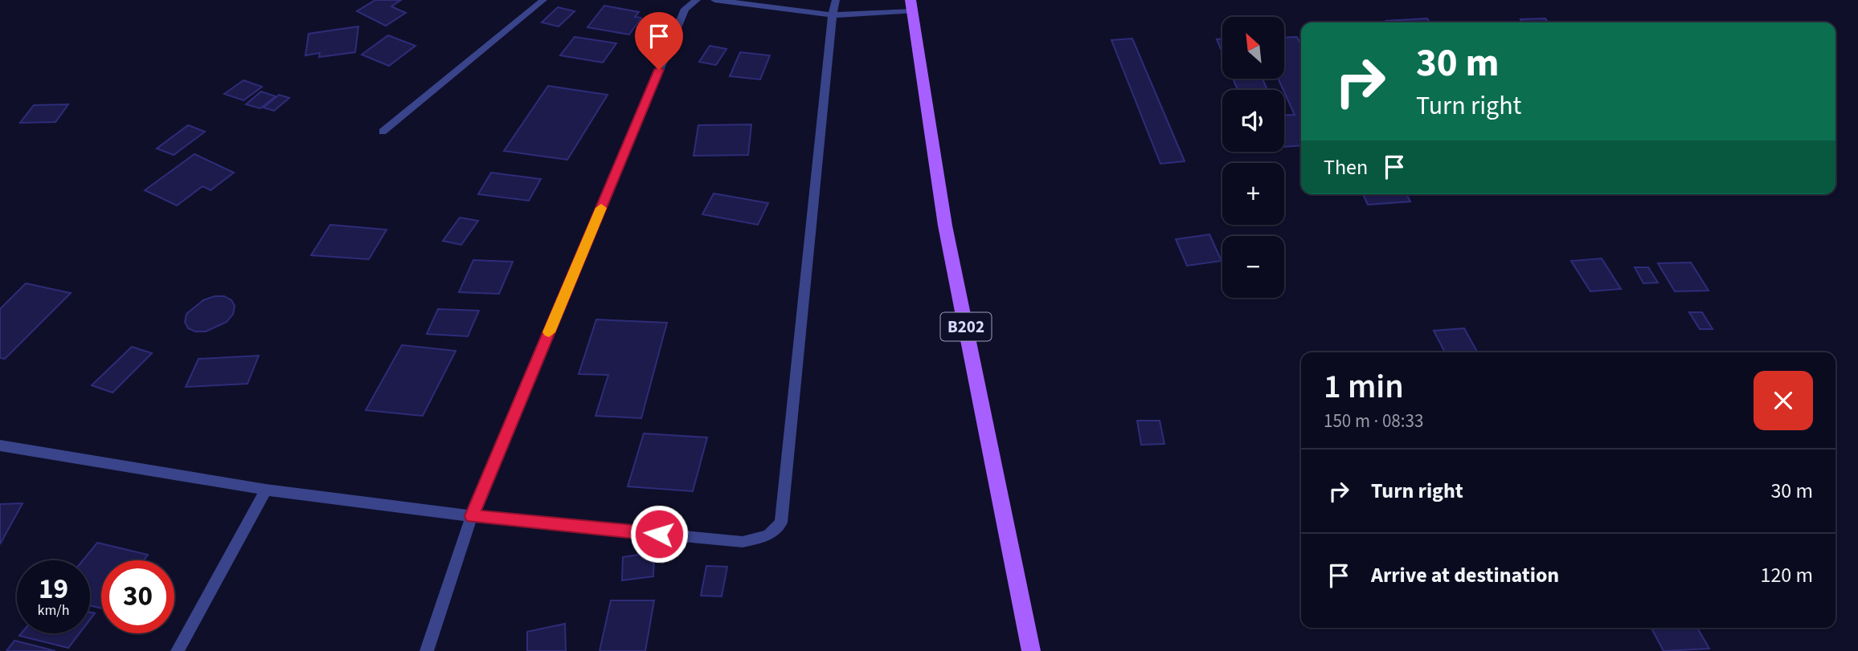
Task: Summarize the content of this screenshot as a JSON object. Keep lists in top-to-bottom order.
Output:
{
  "streets": {
    "main road": ["B202"]
  },
  "north": "top left",
  "page": {
    "map_buttons": ["+", "−"],
    "turn": ["30 m", "Turn right"],
    "then": "Then",
    "heading": ["1 min", "150 m · 08:33"],
    "list": [
      {
        "name": "Turn right",
        "value": "30 m"
      },
      {
        "name": "Arrive at destination",
        "value": "120 m"
      }
    ],
    "speed": "19 km/h",
    "limit": "30"
  }
}
